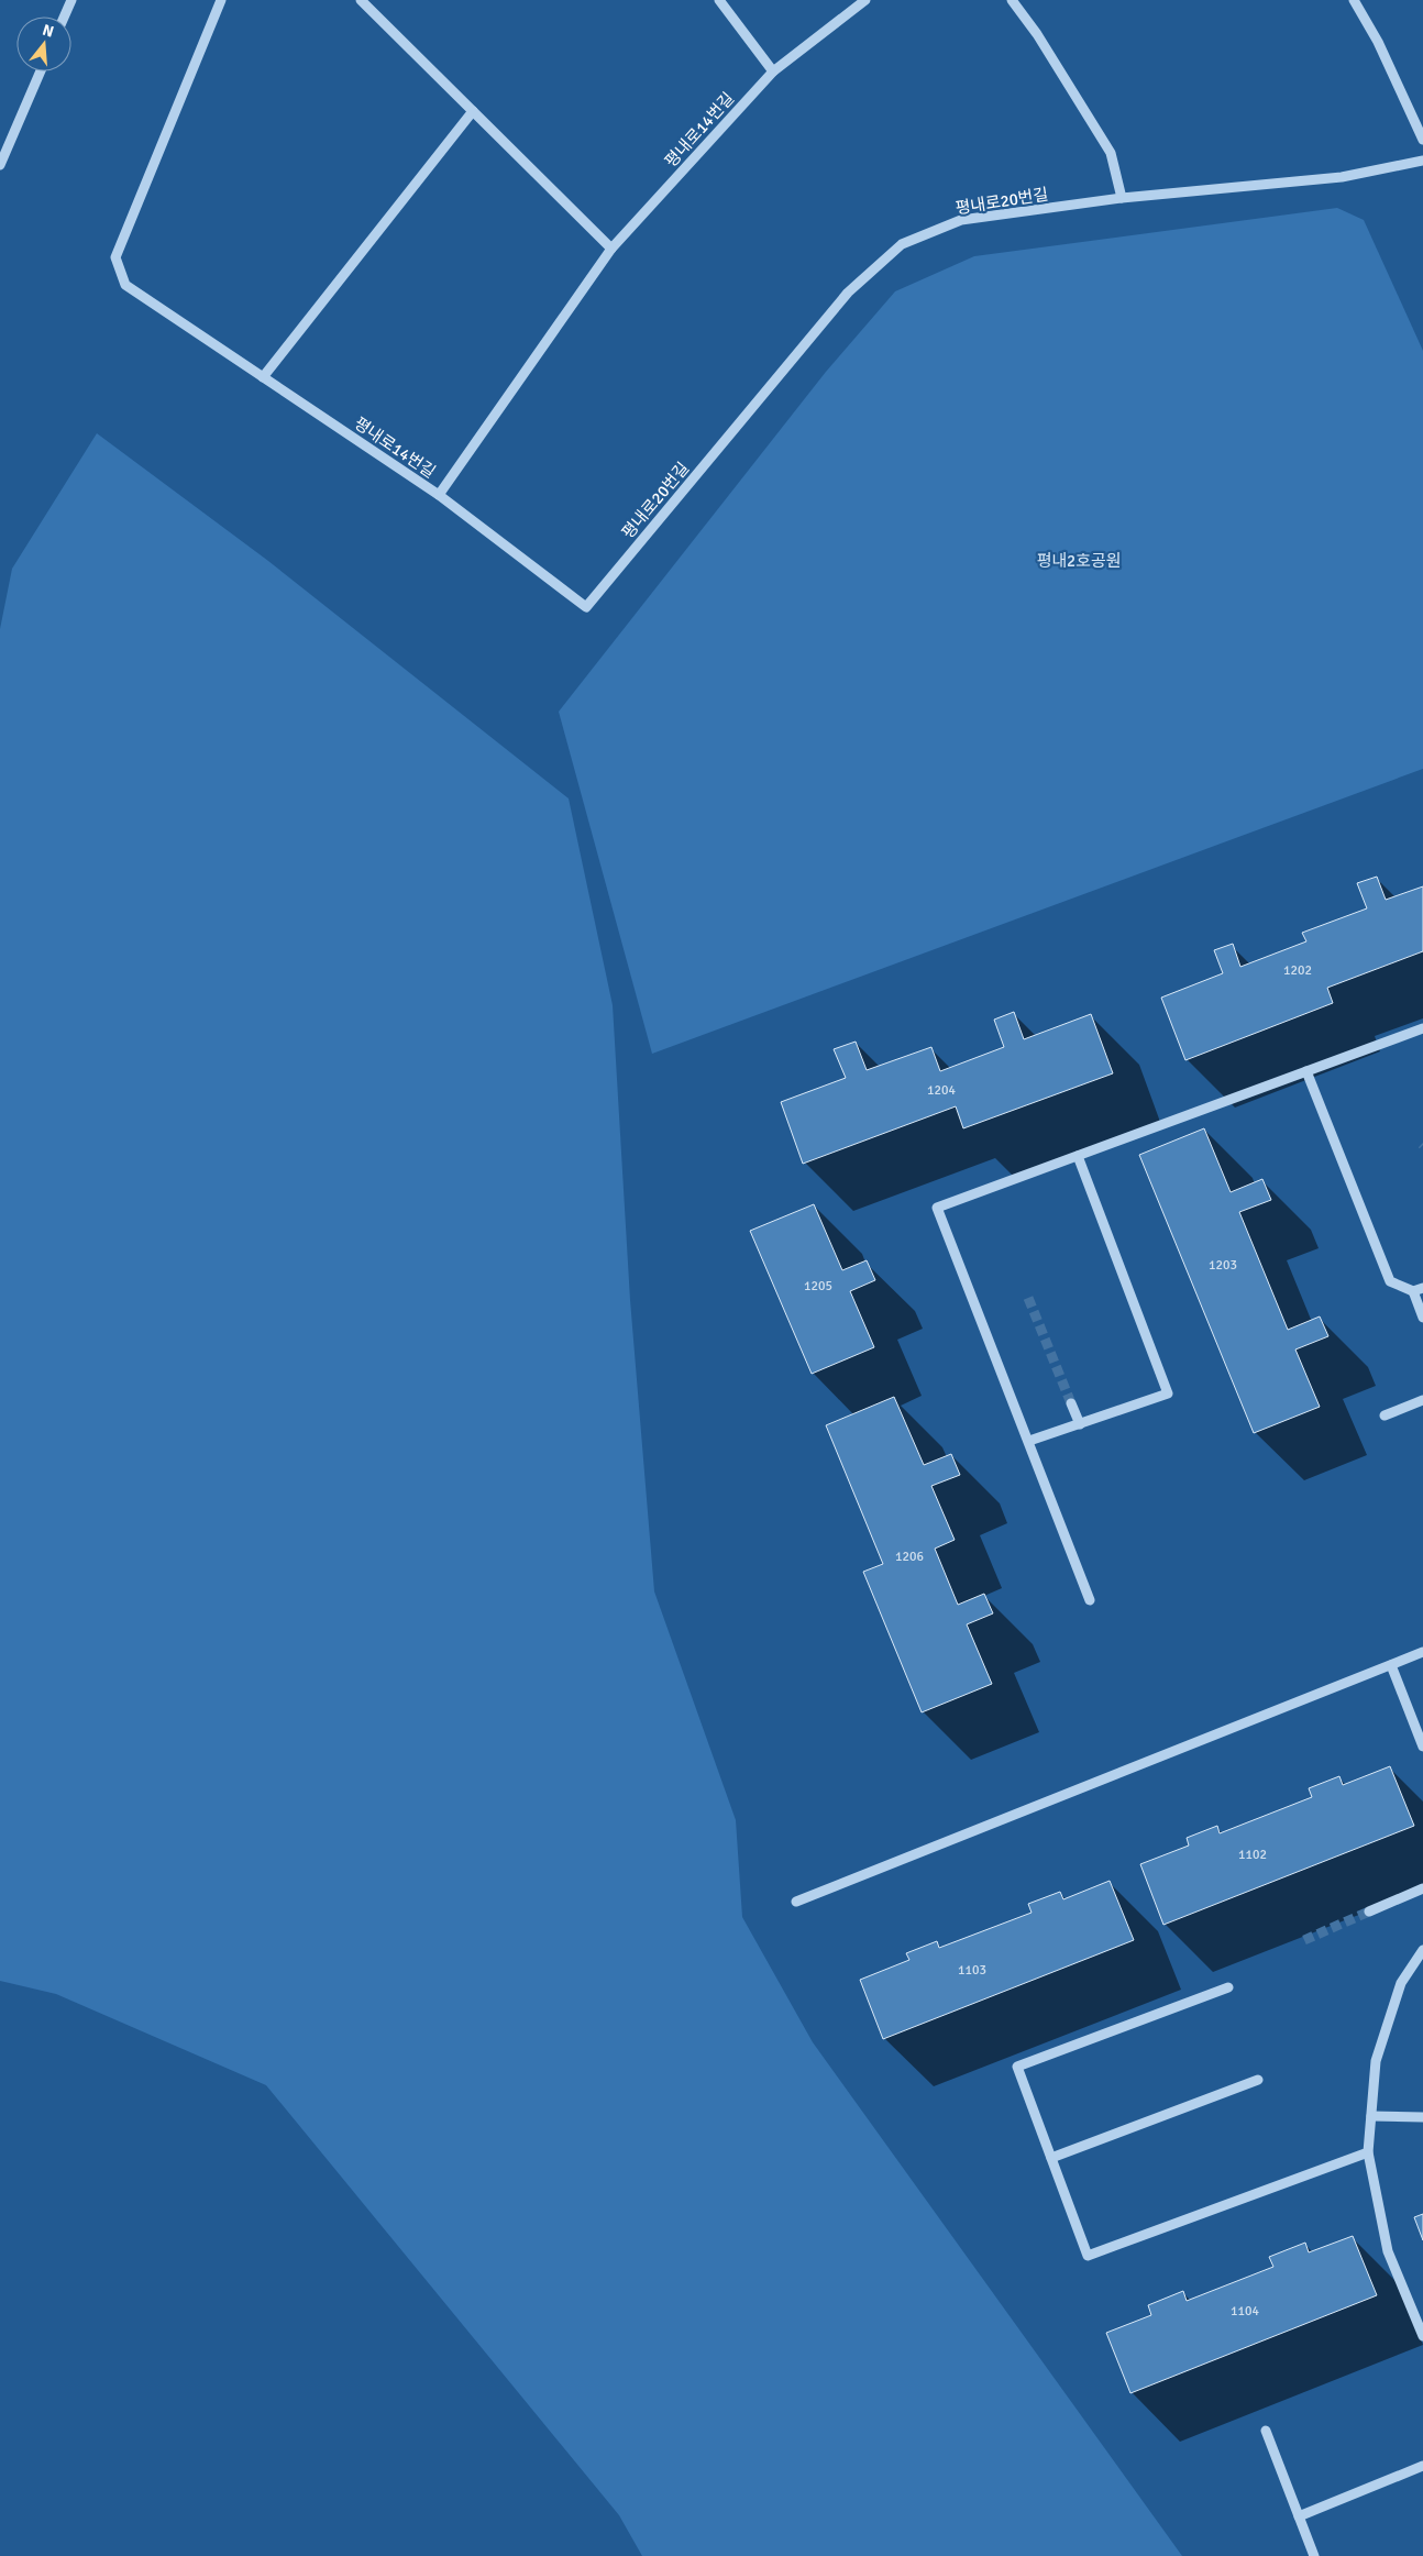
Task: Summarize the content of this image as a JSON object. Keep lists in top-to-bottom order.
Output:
{
  "streets": {
    "street": ["평내로14번길", "평내로20번길"]
  },
  "crossings": [
    ["평내로14번길", "평내로20번길"]
  ],
  "parks": ["평내2호공원"],
  "house_numbers": [
    "1202",
    "1204",
    "1203",
    "1205",
    "1206",
    "1102",
    "1103",
    "1104"
  ],
  "north": "top"
}
